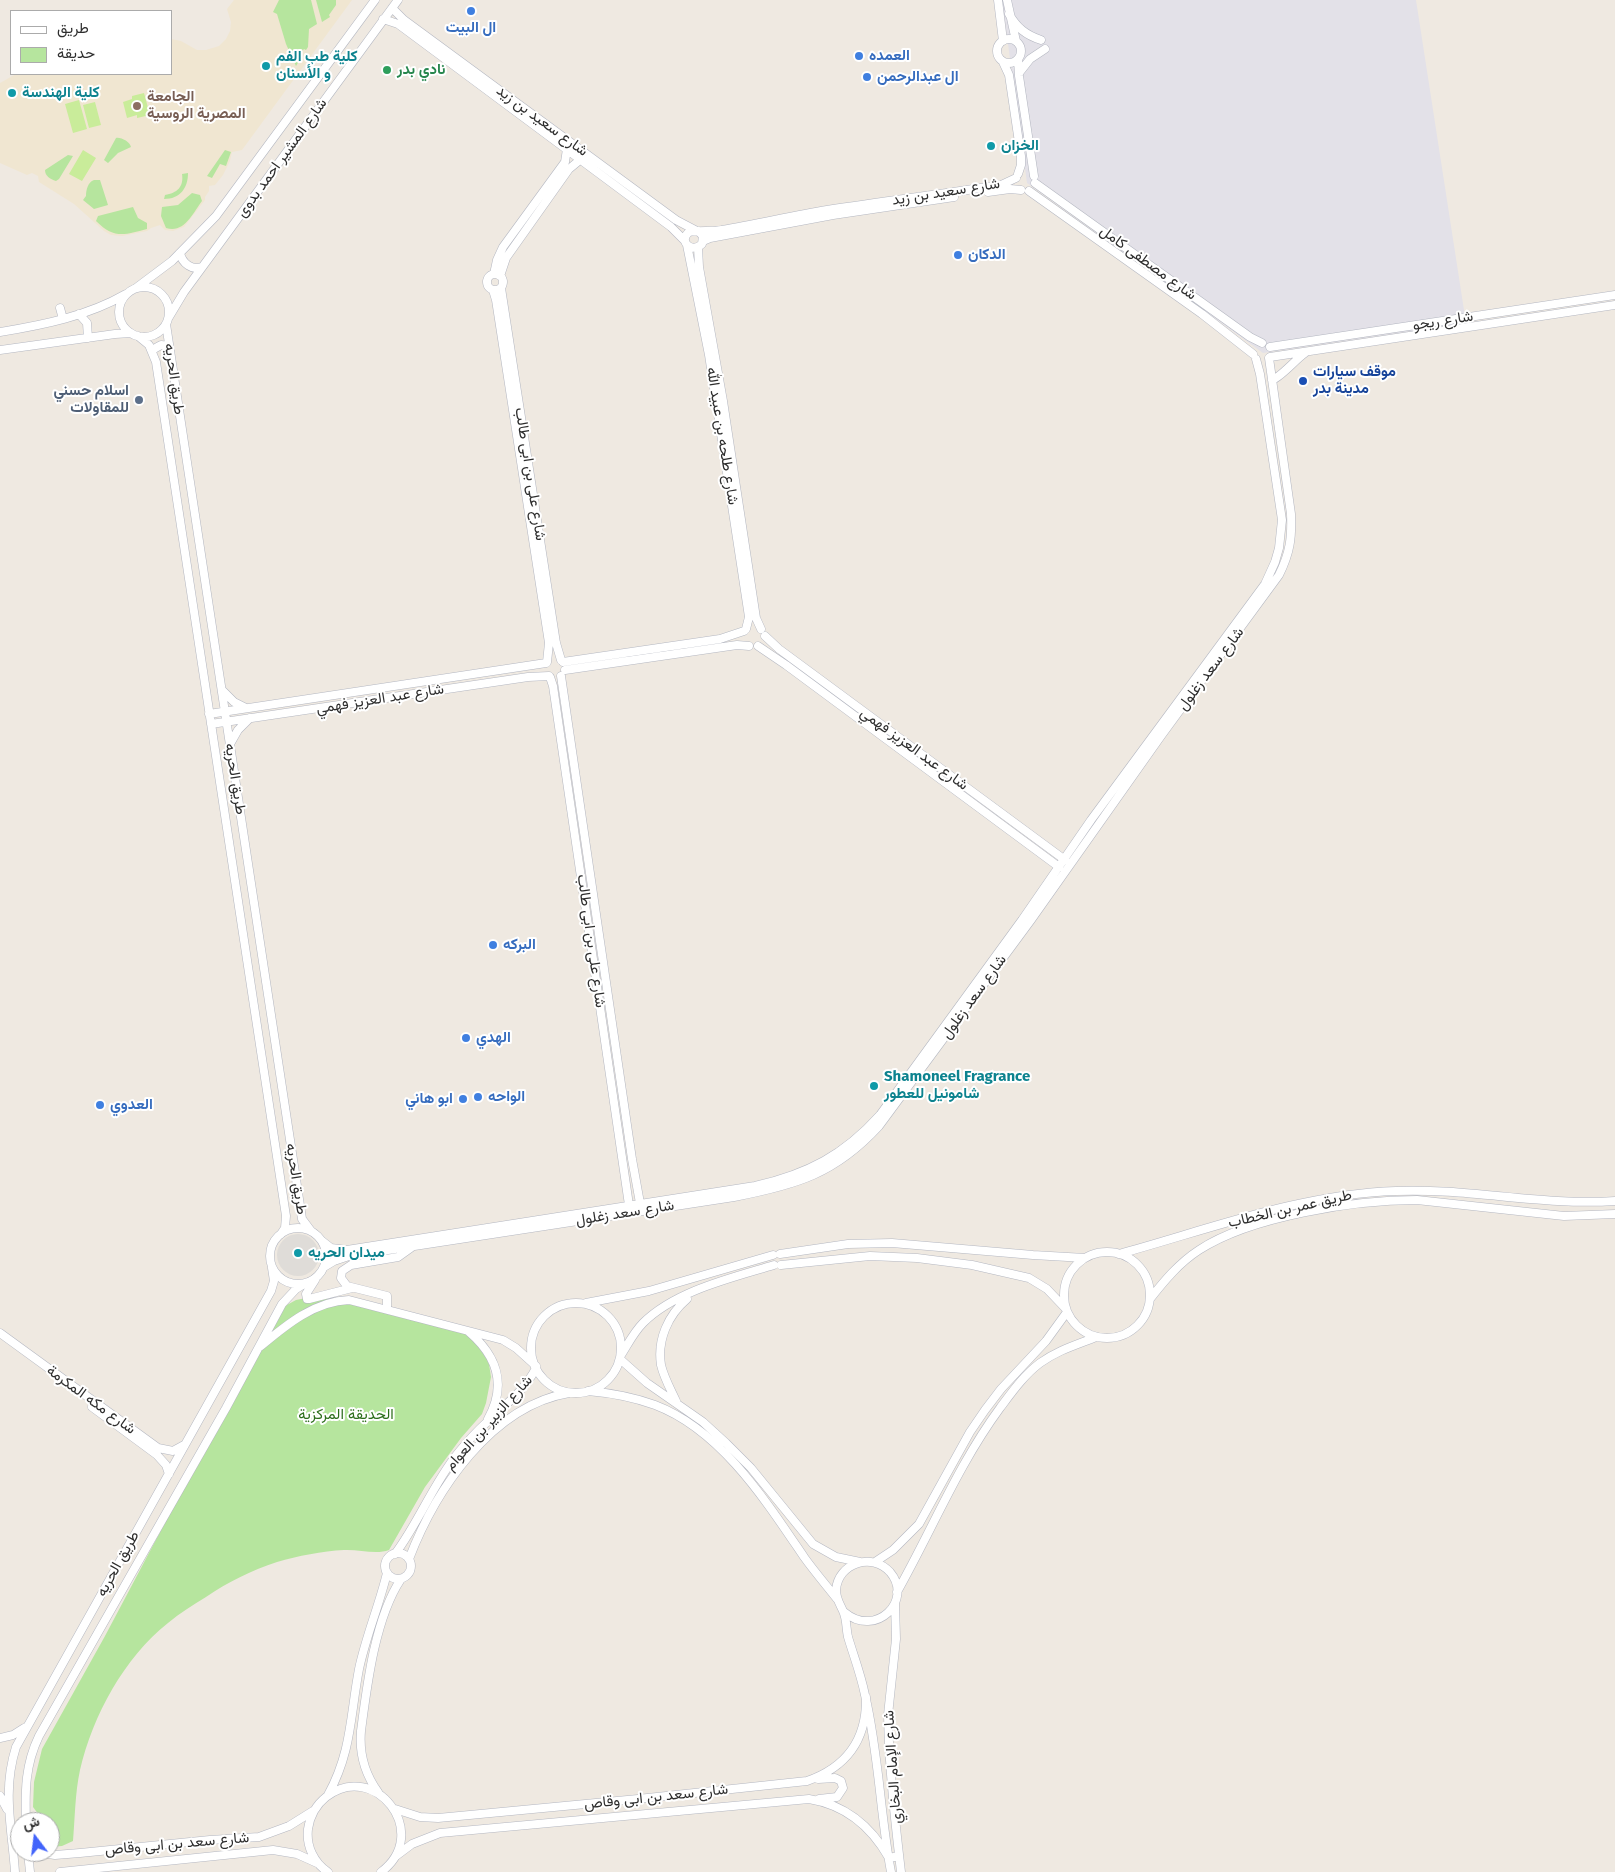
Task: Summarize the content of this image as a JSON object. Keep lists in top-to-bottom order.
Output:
{
  "streets": {
    "street": [
      "شارع سعيد بن زيد",
      "شارع المشير احمد بدوى",
      "شارع مصطفى كامل",
      "شارع ريجو",
      "طريق الحريه",
      "شارع طلحه بن عبيد الله",
      "شارع على بن ابى طالب",
      "شارع سعد زغلول",
      "شارع عبد العزيز فهمي",
      "طريق عمر بن الخطاب",
      "شارع مكه المكرمة",
      "شارع الزبير بن العوام",
      "شارع الإمام البخاري",
      "شارع سعد بن ابى وقاص"
    ]
  },
  "crossings": [
    ["شارع سعيد بن زيد", "شارع المشير احمد بدوى"],
    ["شارع سعيد بن زيد", "شارع مصطفى كامل"],
    ["شارع سعيد بن زيد", "شارع طلحه بن عبيد الله"],
    ["شارع المشير احمد بدوى", "طريق الحريه"],
    ["شارع مصطفى كامل", "شارع ريجو"],
    ["شارع مصطفى كامل", "شارع سعد زغلول"],
    ["شارع ريجو", "شارع سعد زغلول"],
    ["طريق الحريه", "شارع سعد زغلول"],
    ["طريق الحريه", "شارع عبد العزيز فهمي"],
    ["طريق الحريه", "شارع مكه المكرمة"],
    ["شارع طلحه بن عبيد الله", "شارع عبد العزيز فهمي"],
    ["شارع على بن ابى طالب", "شارع سعد زغلول"],
    ["شارع على بن ابى طالب", "شارع عبد العزيز فهمي"],
    ["شارع سعد زغلول", "شارع عبد العزيز فهمي"],
    ["شارع الإمام البخاري", "شارع سعد بن ابى وقاص"]
  ],
  "parks": ["الحديقة المركزية"],
  "places": [
    "ال البيت",
    "العمده",
    "كلية طب الفم و الأسنان",
    "نادي بدر",
    "ال عبدالرحمن",
    "كلية الهندسة",
    "الجامعة المصرية الروسية",
    "الخزان",
    "الدكان",
    "موقف سيارات مدينة بدر",
    "اسلام حسني للمقاولات",
    "البركه",
    "الهدي",
    "Shamoneel Fragrance شامونيل للعطور",
    "الواحه",
    "ابو هاني",
    "العدوي",
    "ميدان الحريه"
  ],
  "legend": ["طريق", "حديقة"],
  "north": "top"
}
